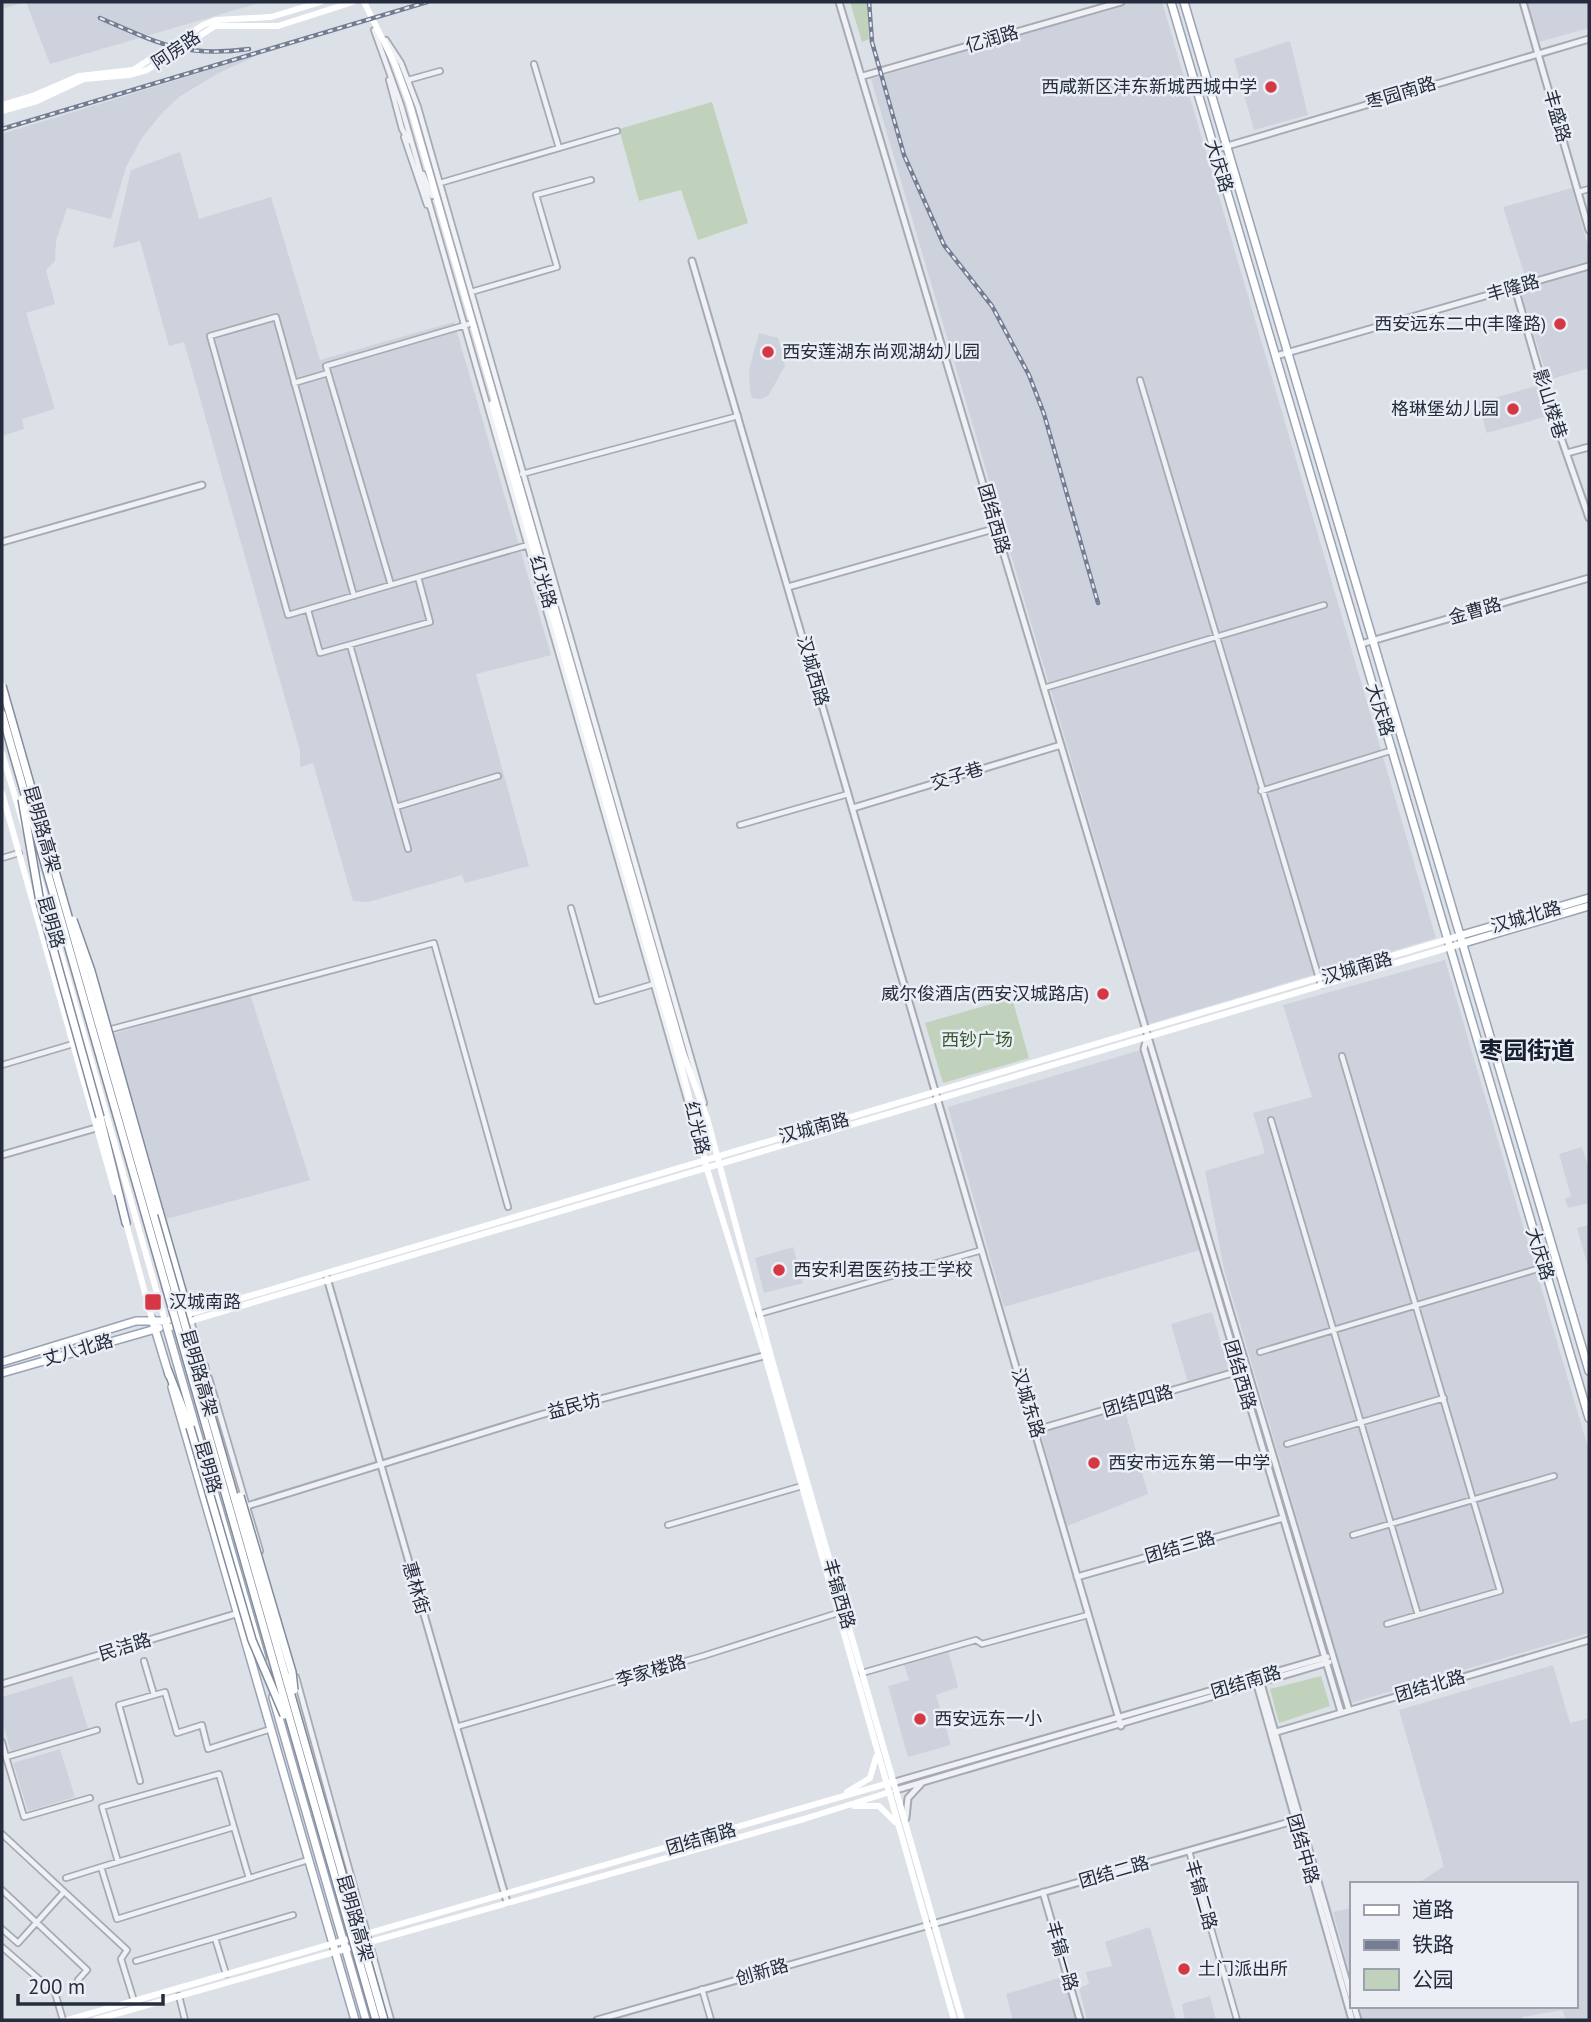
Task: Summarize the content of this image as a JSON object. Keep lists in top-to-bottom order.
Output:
{
  "streets": {
    "main road": [
      "阿房路",
      "大庆路",
      "红光路",
      "昆明路高架",
      "汉城北路",
      "昆明路",
      "汉城南路",
      "丈八北路",
      "丰镐西路",
      "团结南路"
    ],
    "street": [
      "亿润路",
      "枣园南路",
      "丰盛路",
      "丰隆路",
      "影山楼巷",
      "团结西路",
      "金曹路",
      "汉城西路",
      "交子巷",
      "团结四路",
      "汉城东路",
      "益民坊",
      "团结三路",
      "惠林街",
      "民洁路",
      "李家楼路",
      "团结北路",
      "团结中路",
      "团结二路",
      "丰镐二路",
      "丰镐一路",
      "创新路"
    ]
  },
  "crossings": [
    ["亿润路", "团结西路"],
    ["枣园南路", "丰盛路"],
    ["枣园南路", "大庆路"],
    ["大庆路", "丰隆路"],
    ["大庆路", "金曹路"],
    ["大庆路", "汉城北路"],
    ["大庆路", "汉城南路"],
    ["丰隆路", "影山楼巷"],
    ["团结西路", "交子巷"],
    ["团结西路", "汉城南路"],
    ["团结西路", "团结四路"],
    ["团结西路", "团结三路"],
    ["团结西路", "团结南路"],
    ["团结西路", "团结北路"],
    ["红光路", "汉城南路"],
    ["红光路", "丰镐西路"],
    ["汉城西路", "交子巷"],
    ["汉城西路", "汉城东路"],
    ["汉城北路", "汉城南路"],
    ["昆明路", "汉城南路"],
    ["昆明路", "丈八北路"],
    ["昆明路", "益民坊"],
    ["昆明路", "民洁路"],
    ["昆明路", "团结南路"],
    ["汉城南路", "汉城东路"],
    ["汉城南路", "惠林街"],
    ["汉城南路", "丰镐西路"],
    ["团结四路", "汉城东路"],
    ["汉城东路", "团结三路"],
    ["汉城东路", "团结南路"],
    ["益民坊", "惠林街"],
    ["益民坊", "丰镐西路"],
    ["惠林街", "李家楼路"],
    ["惠林街", "团结南路"],
    ["丰镐西路", "李家楼路"],
    ["丰镐西路", "团结南路"],
    ["丰镐西路", "团结二路"],
    ["丰镐西路", "创新路"],
    ["团结南路", "团结中路"],
    ["团结北路", "团结中路"],
    ["团结中路", "团结二路"],
    ["团结二路", "丰镐二路"],
    ["团结二路", "丰镐一路"],
    ["团结二路", "创新路"]
  ],
  "districts": ["枣园街道"],
  "parks": ["西钞广场"],
  "places": {
    "other": [
      "西咸新区沣东新城西城中学",
      "西安远东二中(丰隆路)",
      "西安莲湖东尚观湖幼儿园",
      "格琳堡幼儿园",
      "威尔俊酒店(西安汉城路店)",
      "西安利君医药技工学校",
      "西安市远东第一中学",
      "西安远东一小",
      "土门派出所"
    ],
    "transit": ["汉城南路"]
  },
  "legend": ["道路", "铁路", "公园"],
  "scale_bar": "200 m"
}
